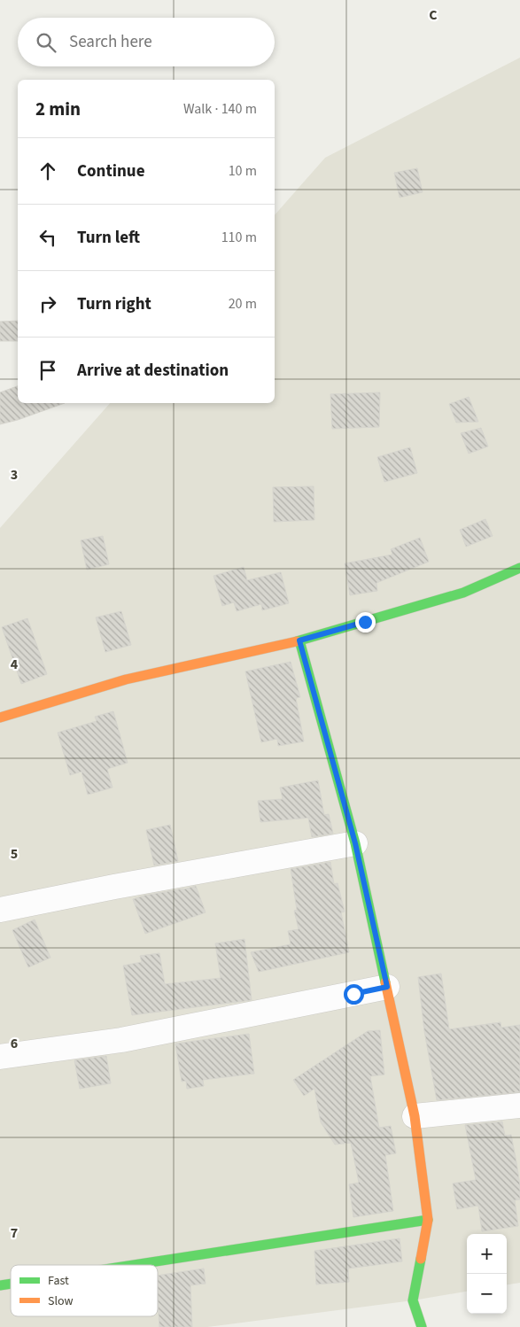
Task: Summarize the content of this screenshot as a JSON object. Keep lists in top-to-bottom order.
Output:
{
  "legend": ["Fast", "Slow"],
  "page": {
    "search": "Search here",
    "heading": ["2 min", "Walk · 140 m"],
    "list": [
      ["Continue", "10 m"],
      ["Turn left", "110 m"],
      ["Turn right", "20 m"],
      "Arrive at destination"
    ],
    "map_buttons": ["+", "−"]
  },
  "grid": {
    "columns": ["C"],
    "rows": [
      "3",
      "4",
      "5",
      "6",
      "7"
    ]
  }
}
